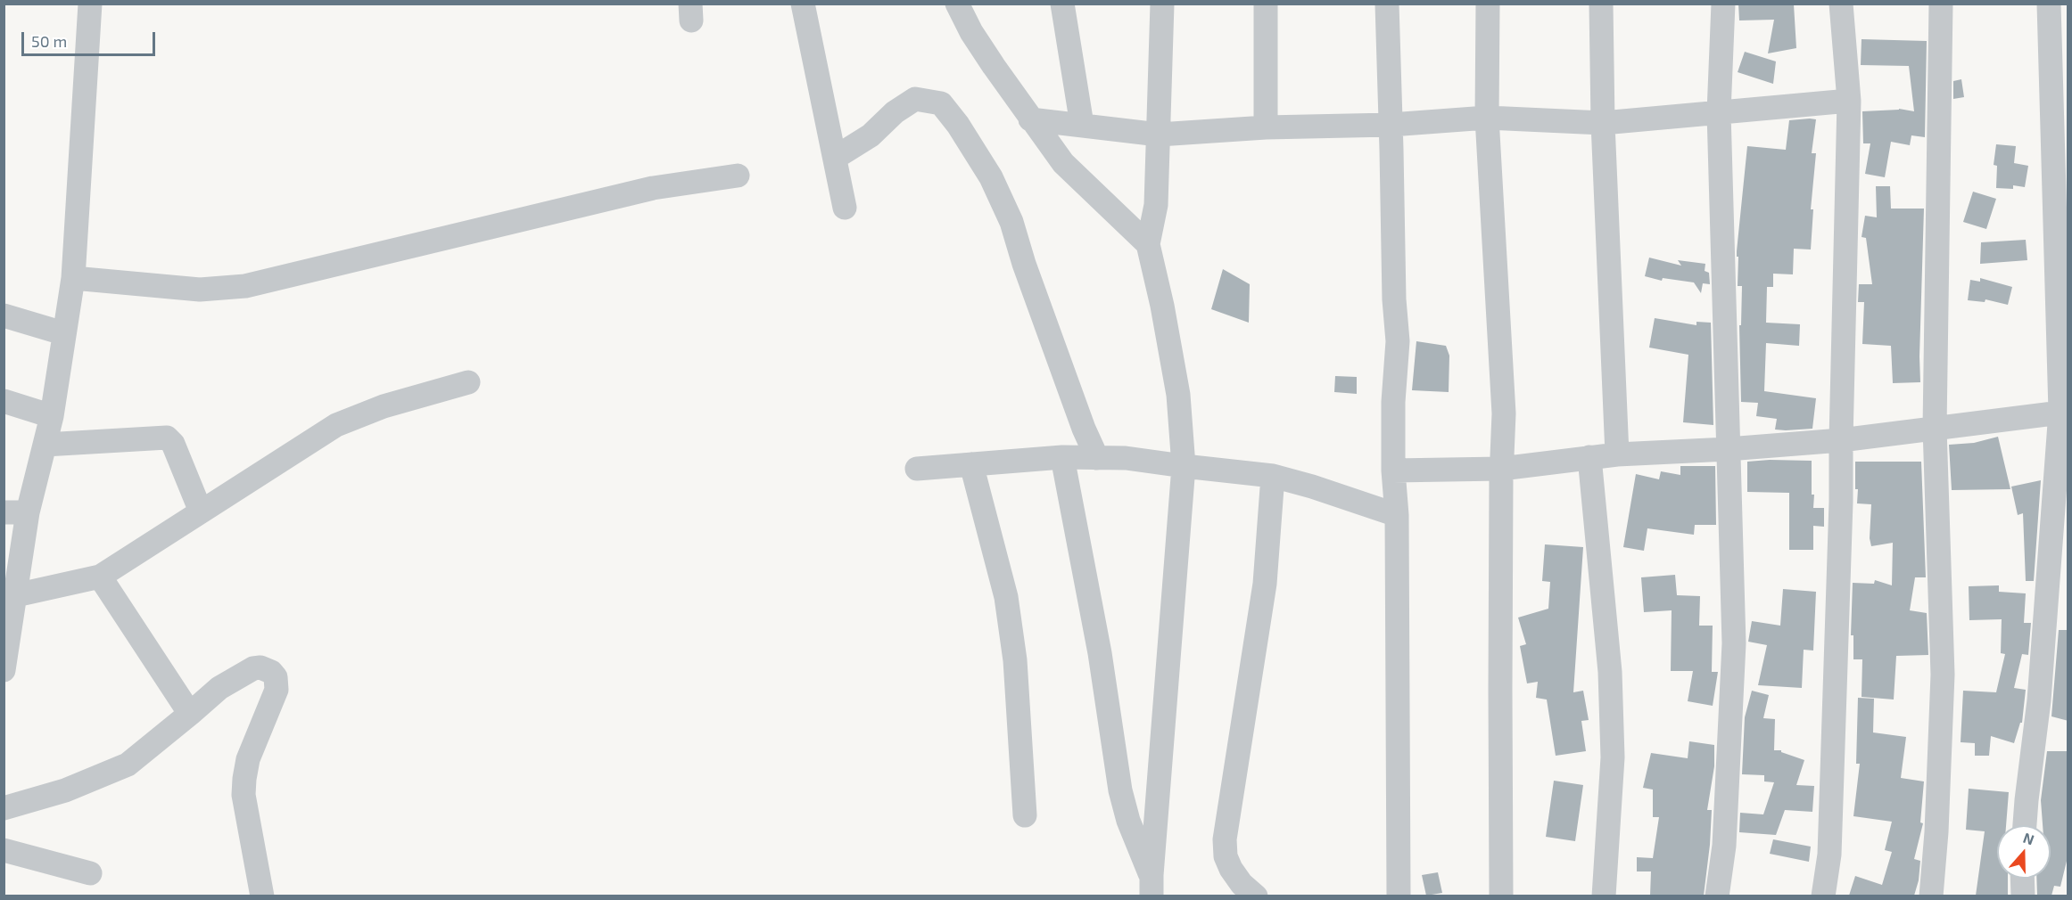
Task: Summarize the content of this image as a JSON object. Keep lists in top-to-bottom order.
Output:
{
  "scale_bar": "50 m",
  "north": "top"
}
